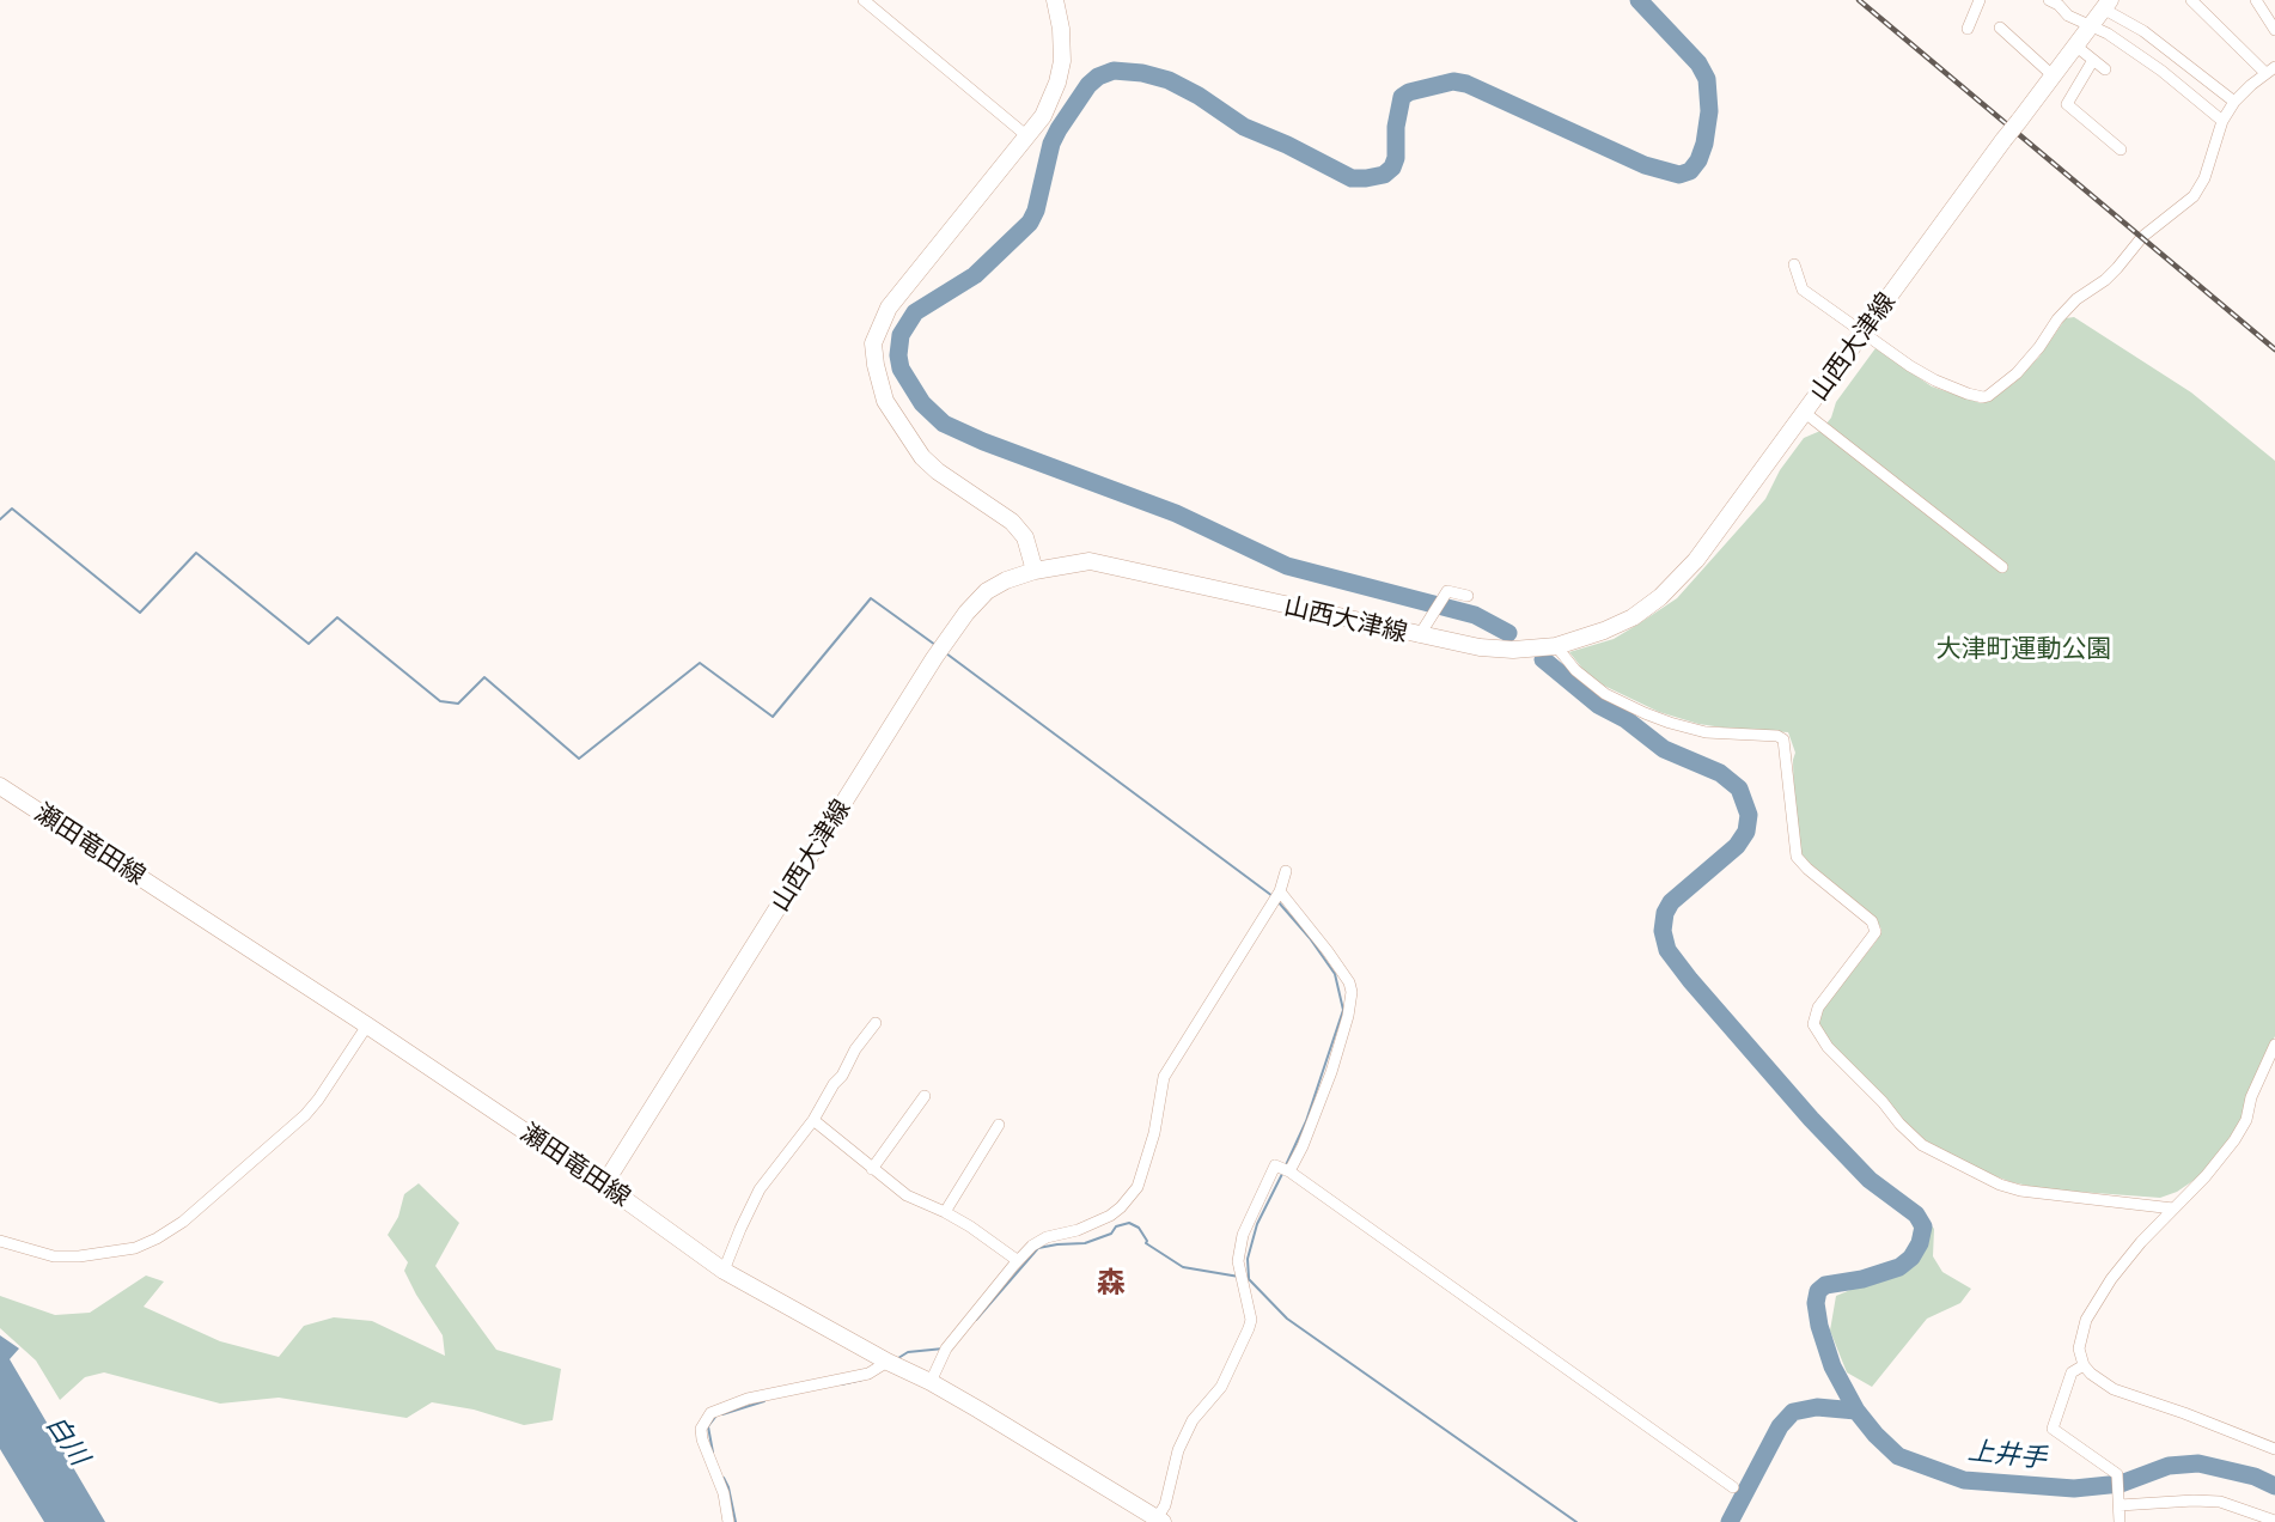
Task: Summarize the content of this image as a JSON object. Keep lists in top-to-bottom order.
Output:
{
  "streets": {
    "main road": ["山西大津線", "瀬田竜田線"]
  },
  "crossings": [
    ["山西大津線", "瀬田竜田線"]
  ],
  "districts": ["森"],
  "water": ["白川", "上井手"],
  "parks": ["大津町運動公園"]
}
